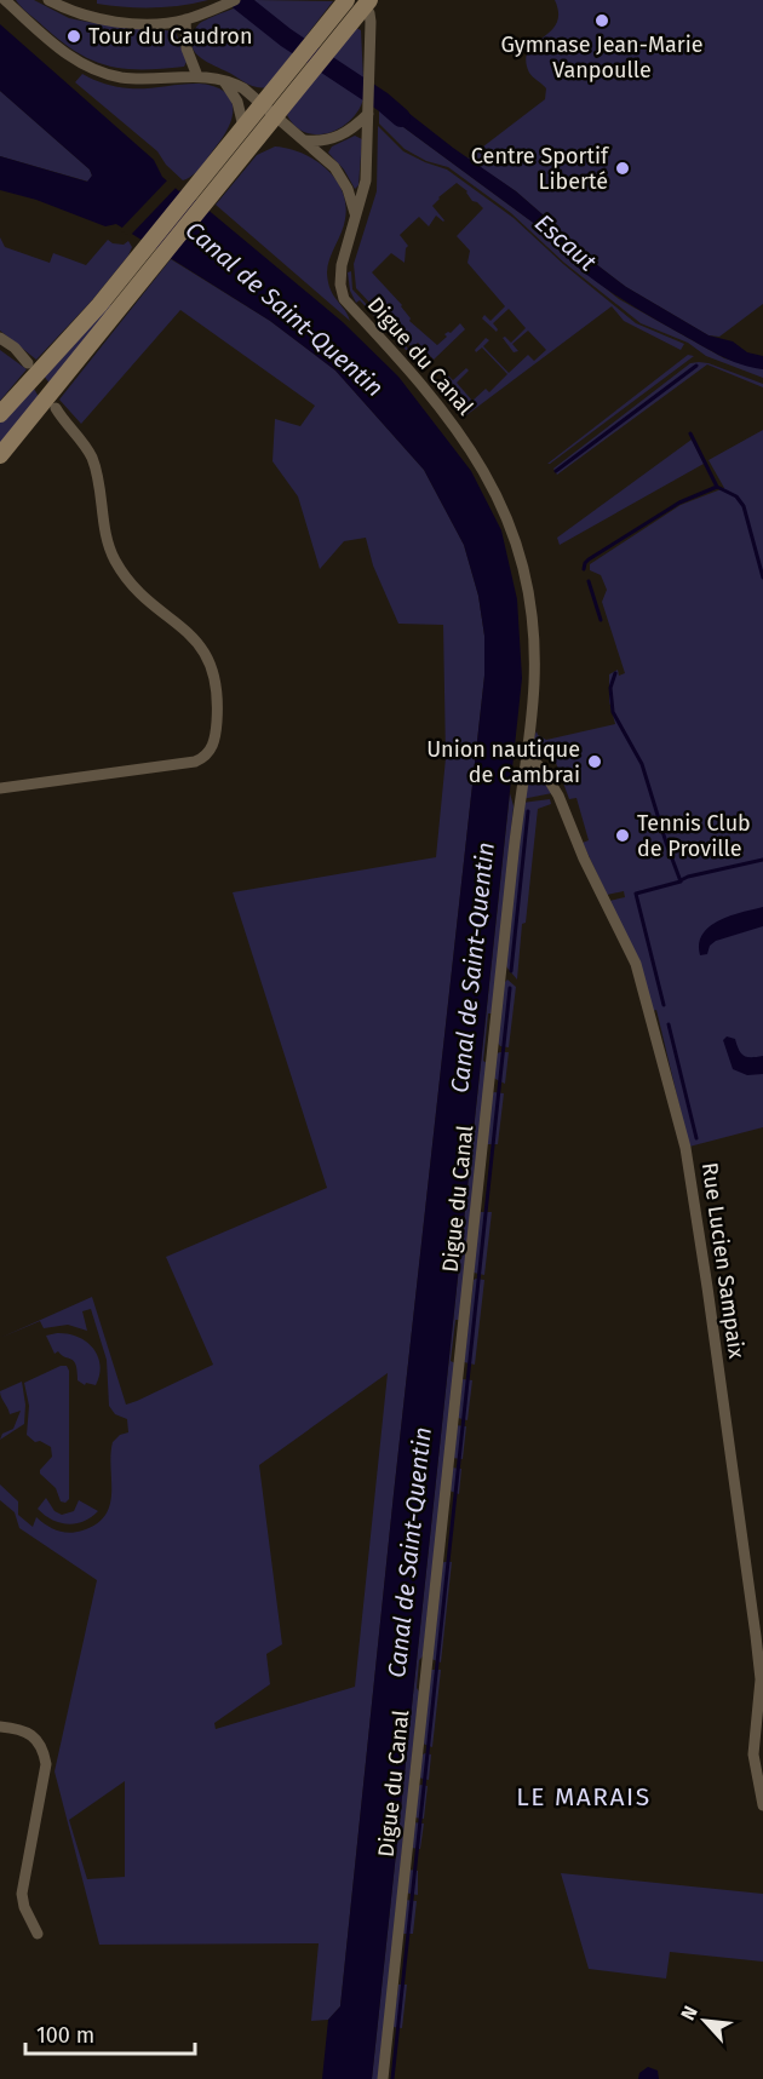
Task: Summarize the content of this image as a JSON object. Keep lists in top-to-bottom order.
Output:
{
  "streets": {
    "street": ["Digue du Canal", "Rue Lucien Sampaix"]
  },
  "crossings": [
    ["Digue du Canal", "Rue Lucien Sampaix"]
  ],
  "districts": ["LE MARAIS"],
  "water": ["Escaut", "Canal de Saint-Quentin"],
  "places": [
    "Gymnase Jean-Marie Vanpoulle",
    "Tour du Caudron",
    "Centre Sportif Liberté",
    "Union nautique de Cambrai",
    "Tennis Club de Proville"
  ],
  "scale_bar": "100 m",
  "north": "top left"
}
